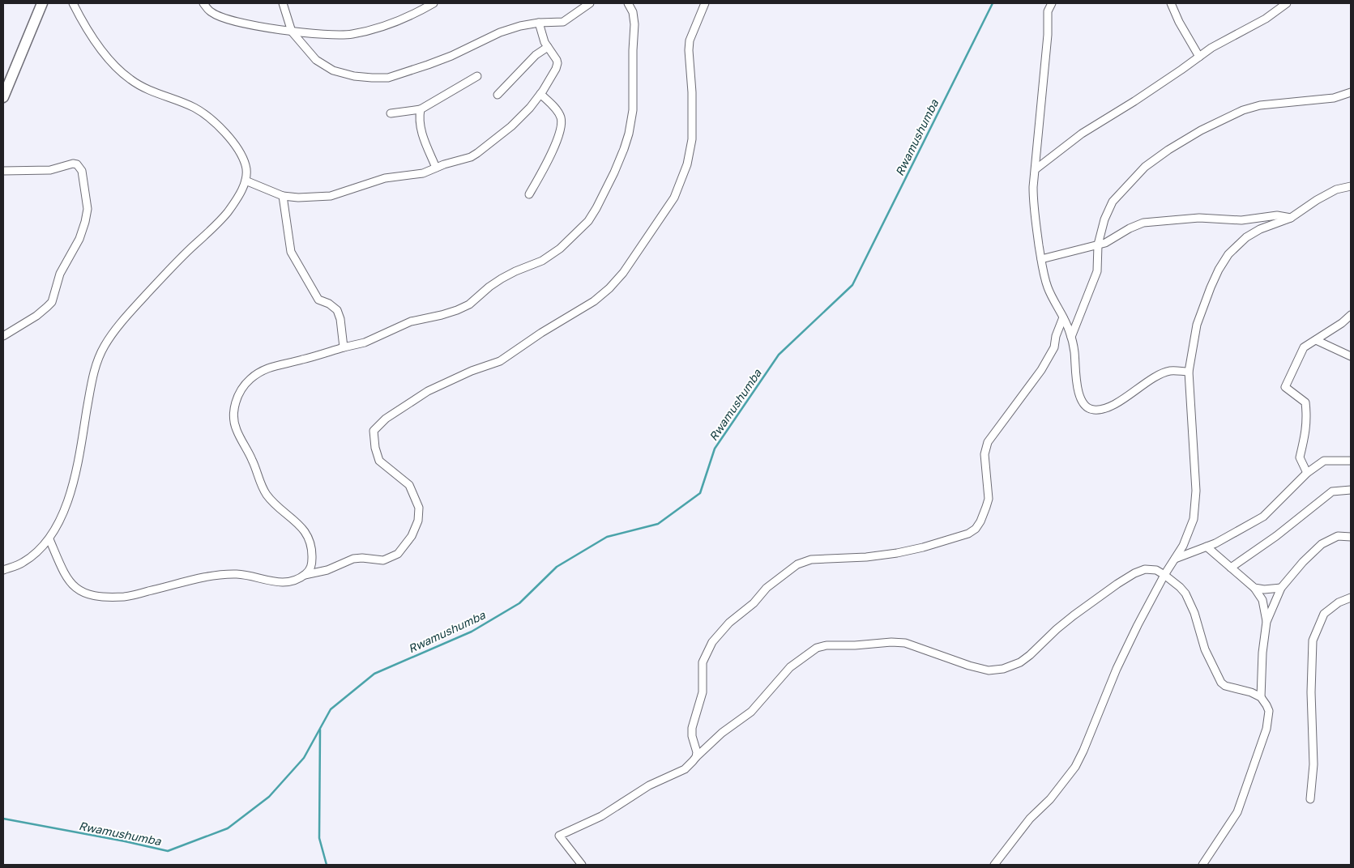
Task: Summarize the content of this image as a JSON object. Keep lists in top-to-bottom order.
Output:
{
  "water": ["Rwamushumba"]
}
